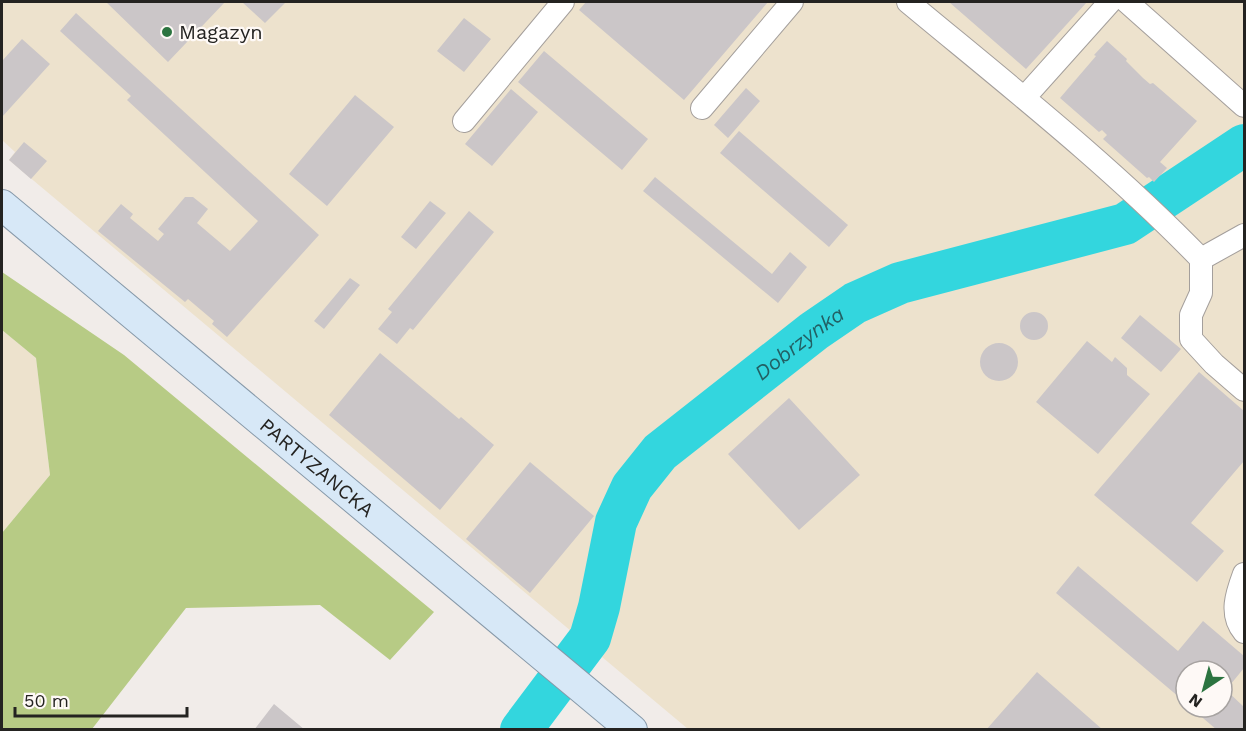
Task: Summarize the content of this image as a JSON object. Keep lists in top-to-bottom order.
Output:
{
  "streets": {
    "main road": ["PARTYZANCKA"]
  },
  "water": ["Dobrzynka"],
  "places": ["Magazyn"],
  "scale_bar": "50 m",
  "north": "bottom left"
}
